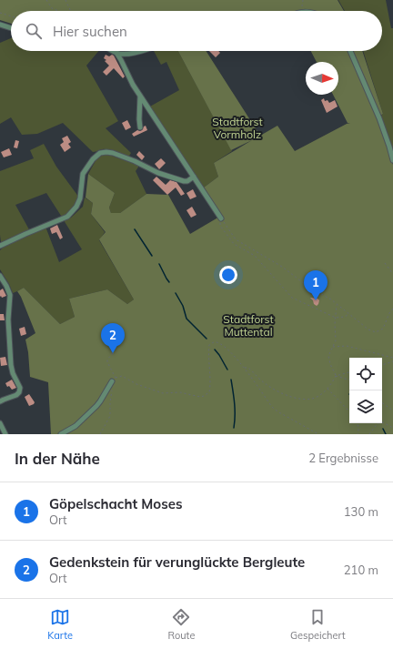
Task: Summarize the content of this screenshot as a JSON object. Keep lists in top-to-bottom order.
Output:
{
  "parks": ["Stadtforst Vormholz", "Stadtforst Muttental"],
  "north": "right",
  "page": {
    "search": "Hier suchen",
    "pins": ["1", "2"],
    "heading": ["In der Nähe", "2 Ergebnisse"],
    "list": [
      {
        "mark": "1",
        "name": "Göpelschacht Moses",
        "note": "Ort",
        "value": "130 m"
      },
      {
        "mark": "2",
        "name": "Gedenkstein für verunglückte Bergleute",
        "note": "Ort",
        "value": "210 m"
      }
    ],
    "nav": ["Karte", "Route", "Gespeichert"]
  }
}
